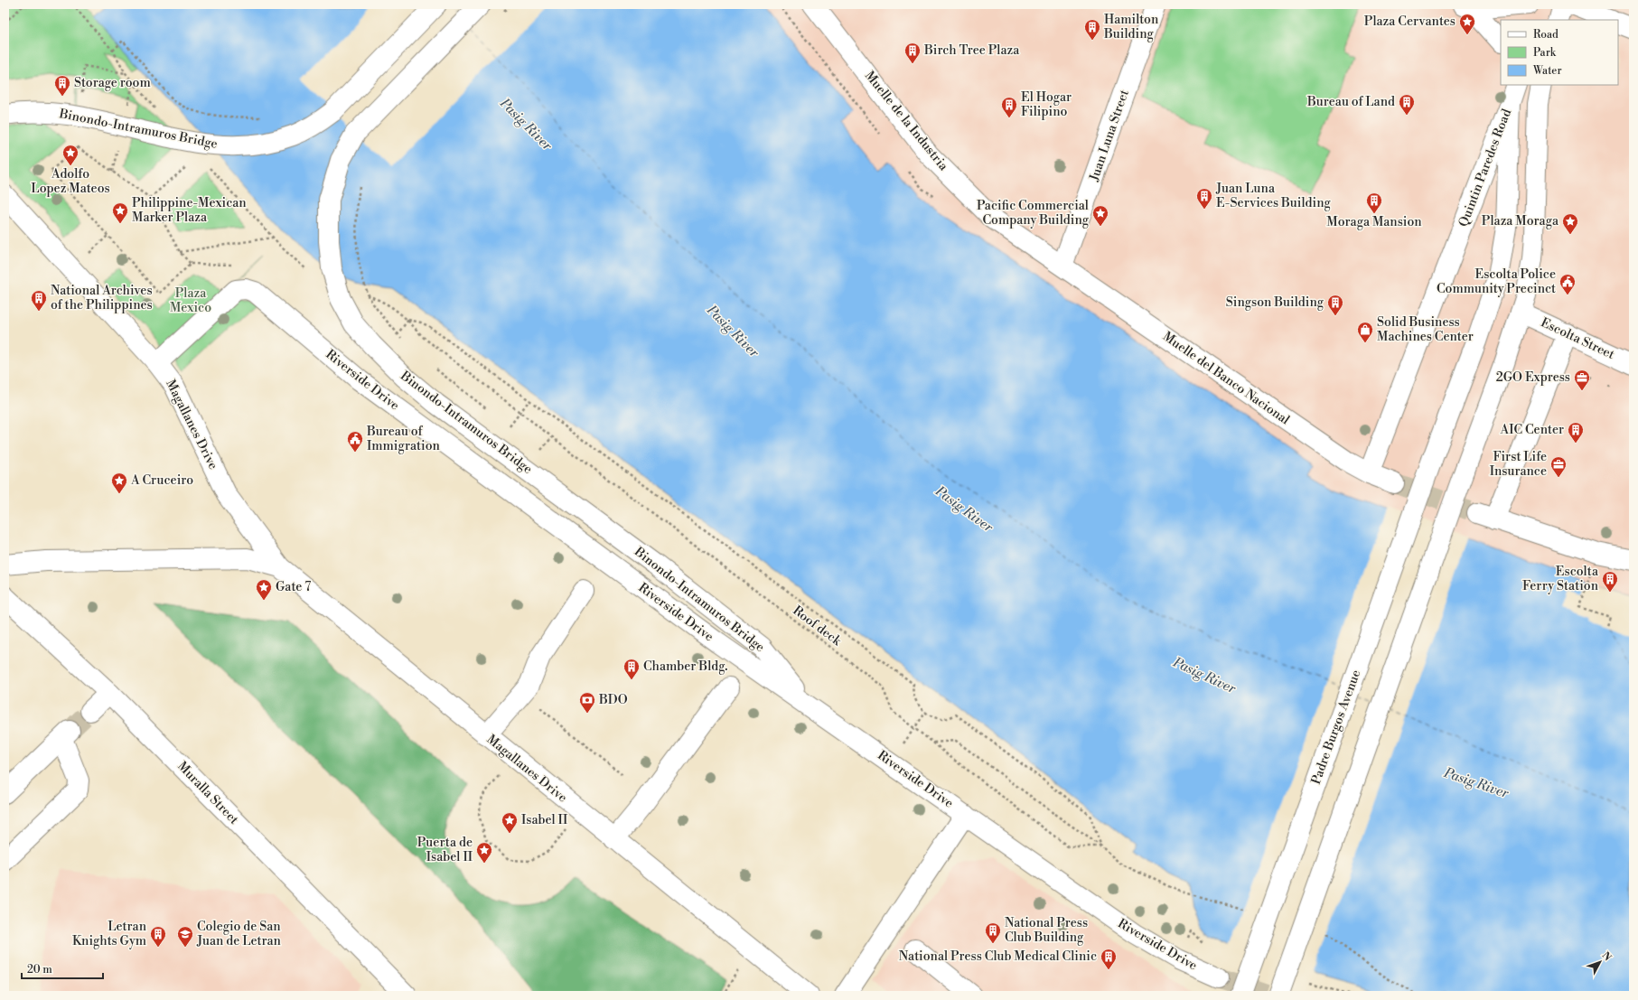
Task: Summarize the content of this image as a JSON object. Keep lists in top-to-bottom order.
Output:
{
  "streets": {
    "street": [
      "Muelle de la Industria",
      "Binondo-Intramuros Bridge",
      "Juan Luna Street",
      "Quintin Paredes Road",
      "Escolta Street",
      "Muelle del Banco Nacional",
      "Riverside Drive",
      "Magallanes Drive",
      "Padre Burgos Avenue",
      "Muralla Street"
    ],
    "path": ["Roof deck"]
  },
  "crossings": [
    ["Muelle de la Industria", "Juan Luna Street"],
    ["Muelle de la Industria", "Muelle del Banco Nacional"],
    ["Binondo-Intramuros Bridge", "Riverside Drive"],
    ["Juan Luna Street", "Muelle del Banco Nacional"],
    ["Quintin Paredes Road", "Muelle del Banco Nacional"],
    ["Quintin Paredes Road", "Padre Burgos Avenue"],
    ["Riverside Drive", "Magallanes Drive"]
  ],
  "water": ["Pasig River"],
  "parks": ["Plaza Mexico"],
  "places": {
    "place": [
      "Plaza Cervantes",
      "Adolfo Lopez Mateos",
      "Philippine-Mexican Marker Plaza",
      "Pacific Commercial Company Building",
      "Plaza Moraga",
      "A Cruceiro",
      "Gate 7",
      "Isabel II",
      "Puerta de Isabel II"
    ],
    "building": [
      "Hamilton Building",
      "Birch Tree Plaza",
      "Storage room",
      "Bureau of Land",
      "El Hogar Filipino",
      "Juan Luna E-Services Building",
      "Moraga Mansion",
      "National Archives of the Philippines",
      "Singson Building",
      "AIC Center",
      "Escolta Ferry Station",
      "Chamber Bldg.",
      "National Press Club Building",
      "Letran Knights Gym",
      "National Press Club Medical Clinic"
    ],
    "public building": ["Escolta Police Community Precinct", "Bureau of Immigration"],
    "shop": ["Solid Business Machines Center"],
    "office": ["2GO Express", "First Life Insurance"],
    "bank": ["BDO"],
    "school or university": ["Colegio de San Juan de Letran"]
  },
  "legend": ["Road", "Park", "Water"],
  "scale_bar": "20 m",
  "north": "top right"
}
